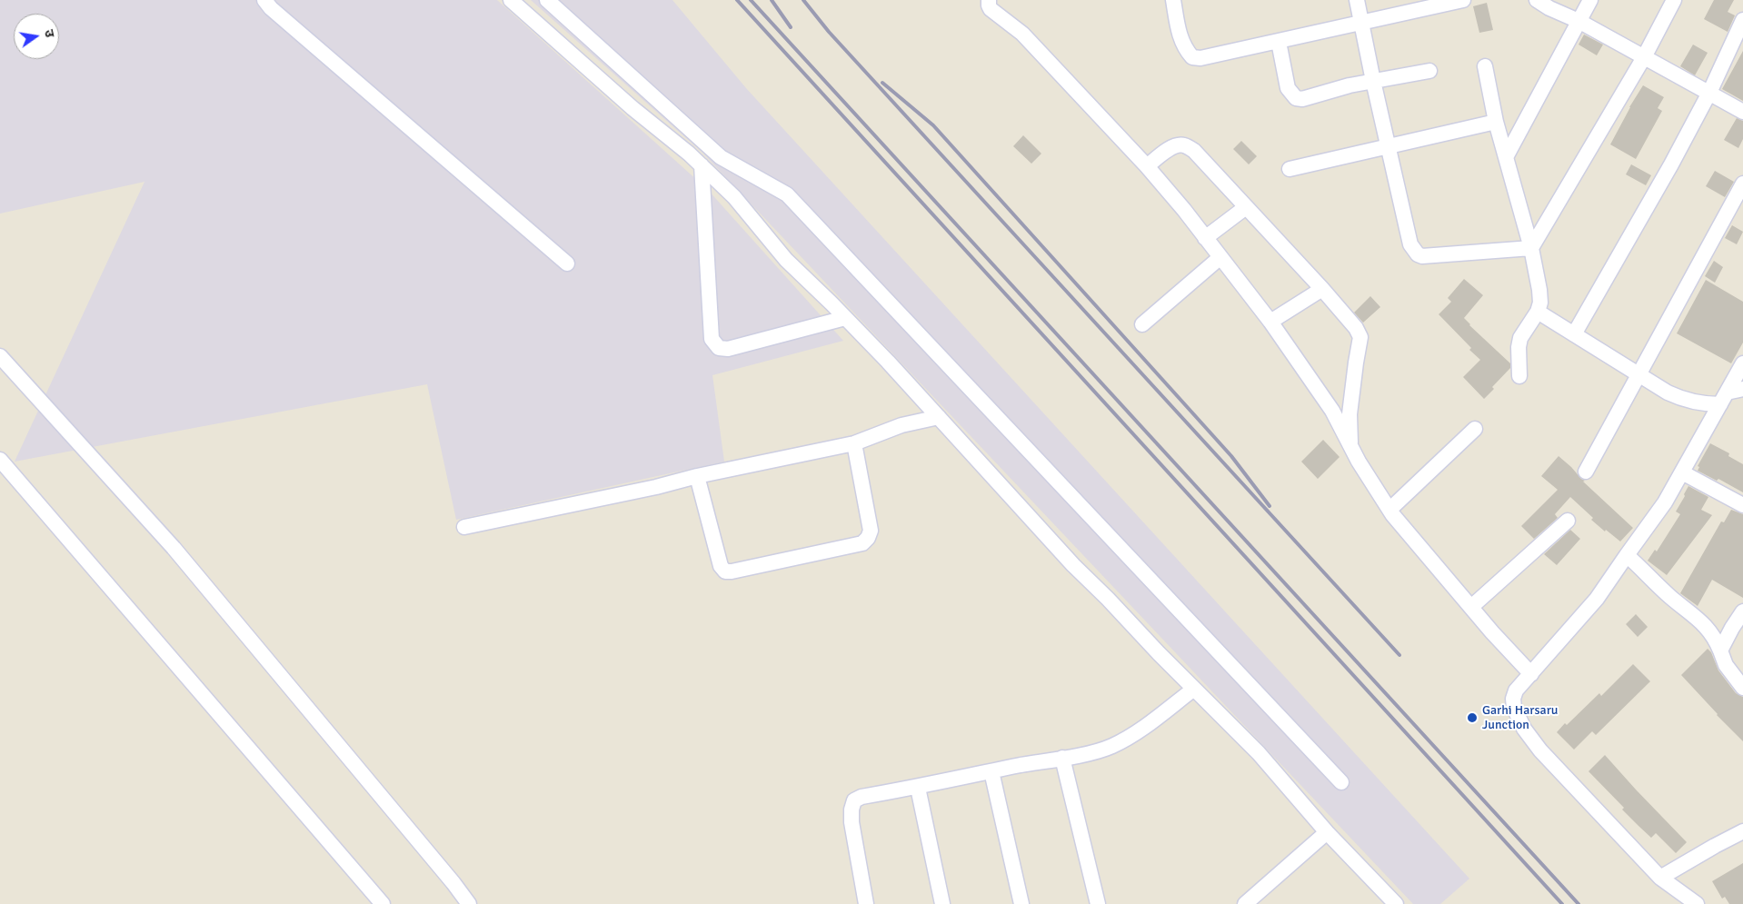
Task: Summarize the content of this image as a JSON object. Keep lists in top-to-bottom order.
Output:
{
  "places": ["Garhi Harsaru Junction"],
  "north": "right"
}
